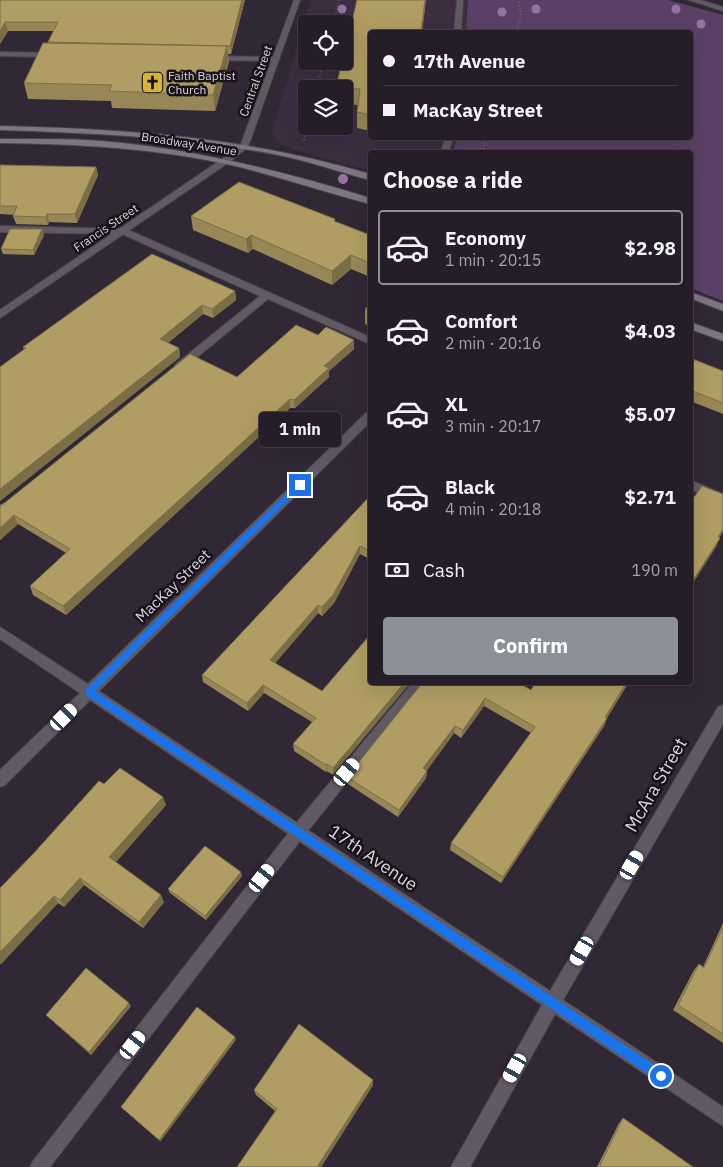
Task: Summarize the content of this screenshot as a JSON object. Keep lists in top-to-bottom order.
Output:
{
  "streets": {
    "street": [
      "Central Street",
      "Broadway Avenue",
      "Francis Street",
      "MacKay Street",
      "McAra Street",
      "17th Avenue"
    ]
  },
  "crossings": [
    ["Central Street", "Broadway Avenue"],
    ["Broadway Avenue", "Francis Street"],
    ["MacKay Street", "17th Avenue"],
    ["McAra Street", "17th Avenue"]
  ],
  "places": {
    "church": ["Faith Baptist Church"]
  },
  "page": {
    "banner": ["17th Avenue", "MacKay Street"],
    "heading": "Choose a ride",
    "list": [
      {
        "name": "Economy",
        "note": "1 min · 20:15",
        "value": "$2.98"
      },
      {
        "name": "Comfort",
        "note": "2 min · 20:16",
        "value": "$4.03"
      },
      {
        "name": "XL",
        "note": "3 min · 20:17",
        "value": "$5.07"
      },
      {
        "name": "Black",
        "note": "4 min · 20:18",
        "value": "$2.71"
      }
    ],
    "bubble": "1 min",
    "pay": ["Cash", "190 m"],
    "buttons": "Confirm"
  }
}
